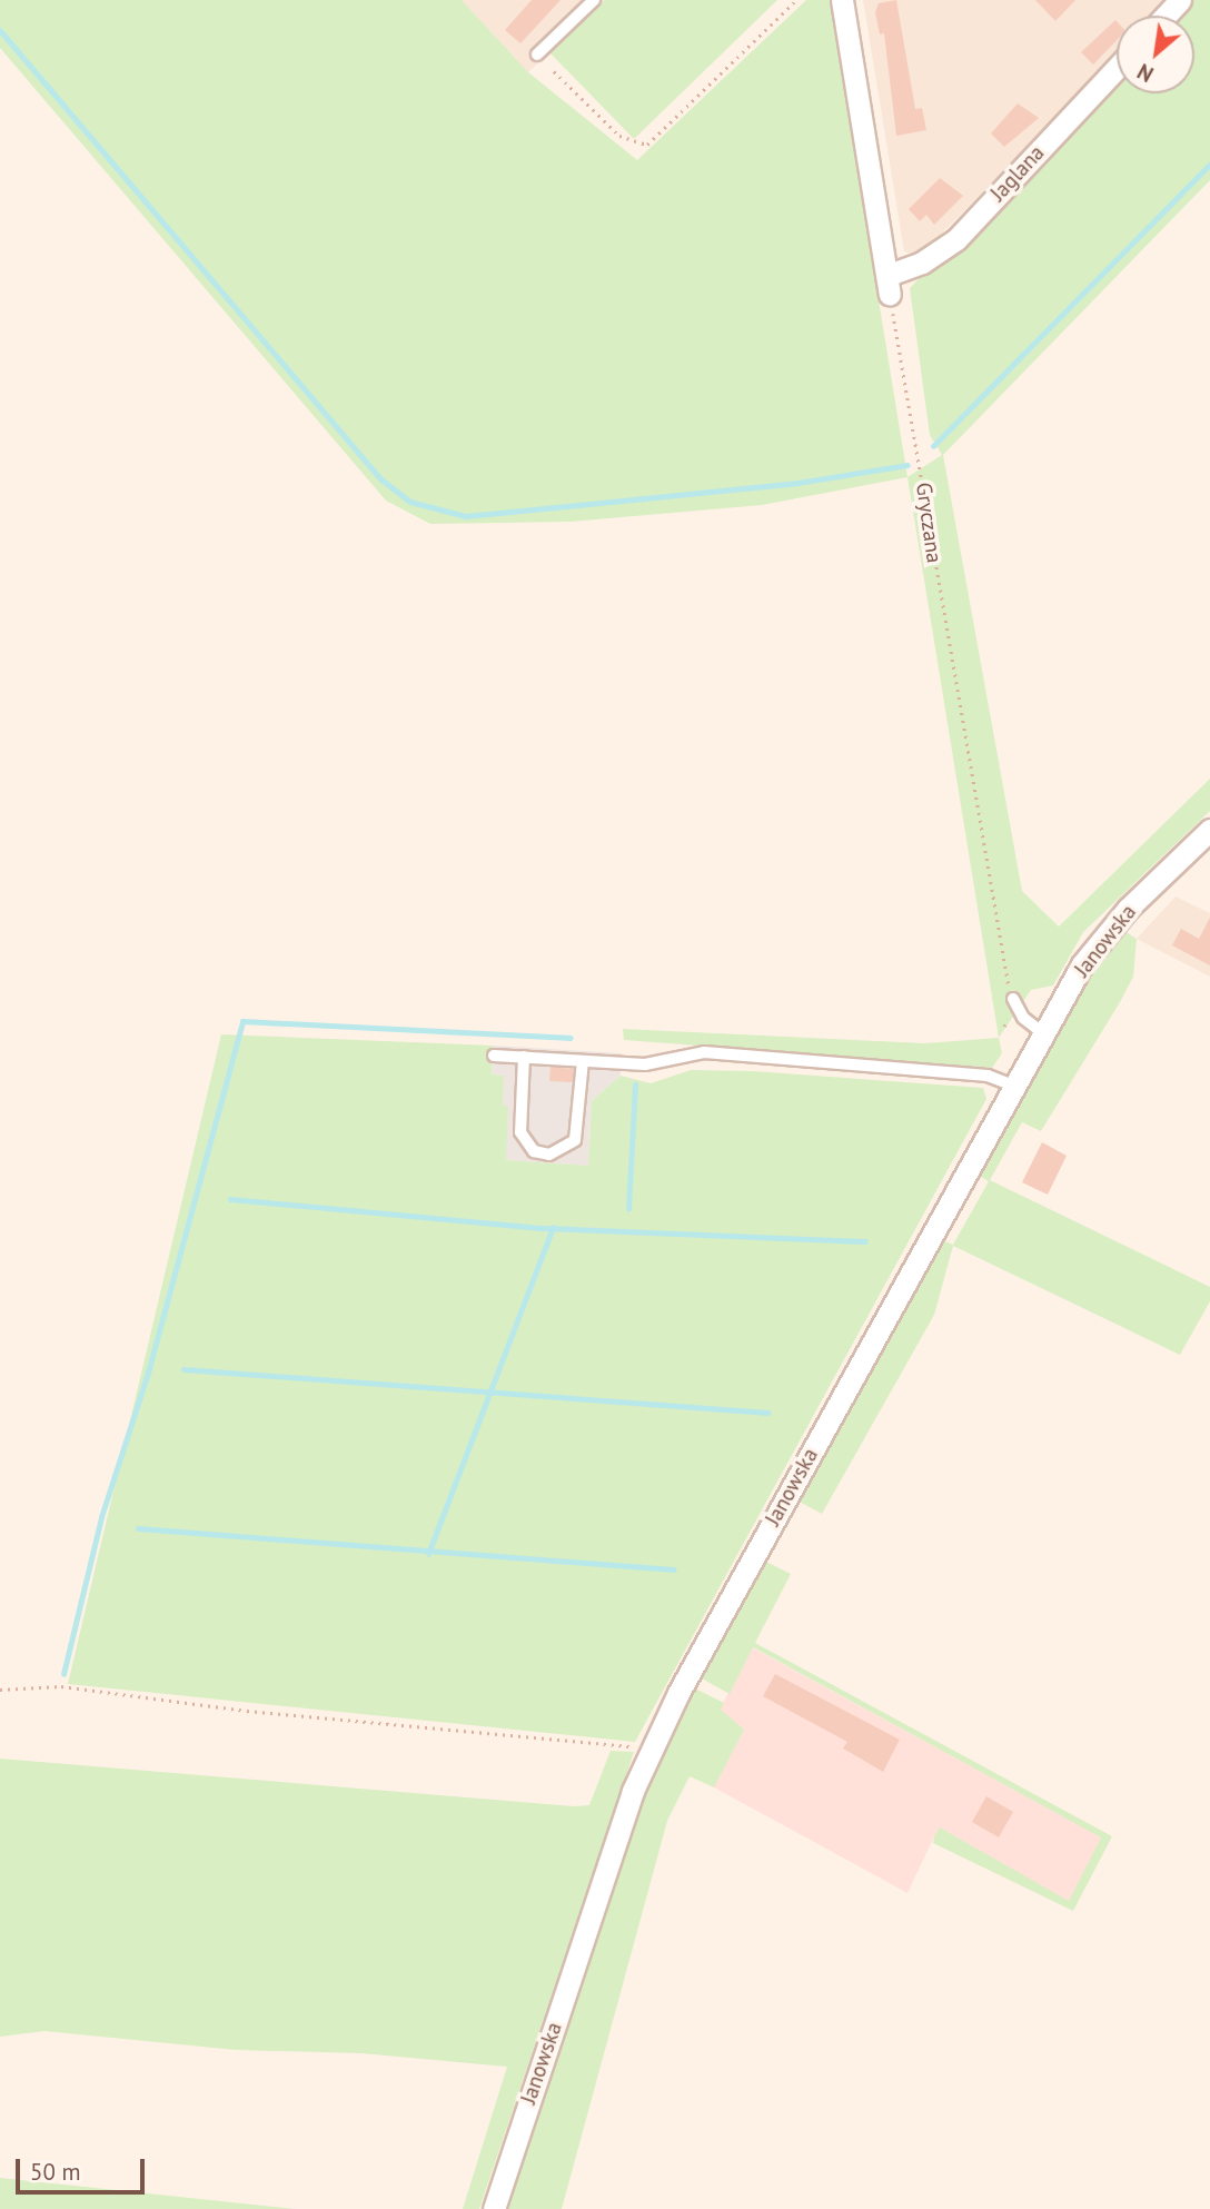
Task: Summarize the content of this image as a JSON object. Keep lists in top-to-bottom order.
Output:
{
  "streets": {
    "street": ["Jaglana", "Janowska"],
    "path": ["Gryczana"]
  },
  "crossings": [
    ["Jaglana", "Gryczana"]
  ],
  "scale_bar": "50 m",
  "north": "bottom left"
}
